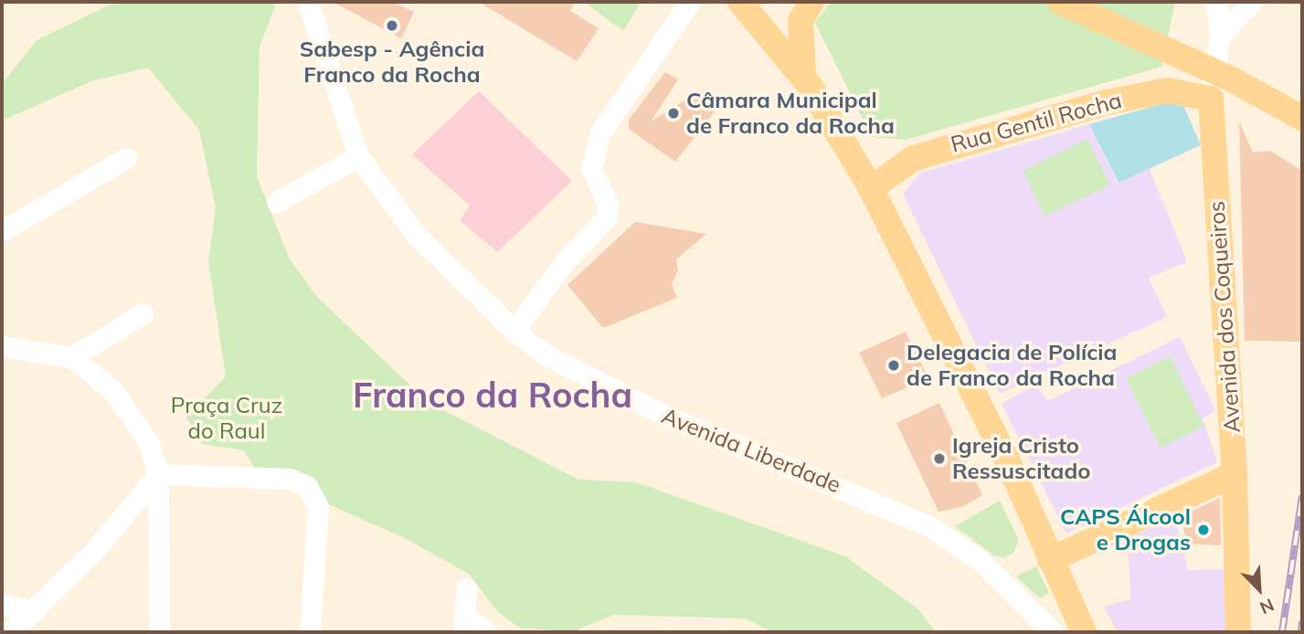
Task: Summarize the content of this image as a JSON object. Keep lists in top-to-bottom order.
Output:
{
  "streets": {
    "main road": ["Rua Gentil Rocha", "Avenida dos Coqueiros"],
    "street": ["Avenida Liberdade"]
  },
  "crossings": [
    ["Rua Gentil Rocha", "Avenida dos Coqueiros"]
  ],
  "districts": ["Franco da Rocha"],
  "parks": ["Praça Cruz do Raul"],
  "places": [
    "Sabesp - Agência Franco da Rocha",
    "Câmara Municipal de Franco da Rocha",
    "Delegacia de Polícia de Franco da Rocha",
    "Igreja Cristo Ressuscitado",
    "CAPS Álcool e Drogas"
  ],
  "north": "bottom right"
}
